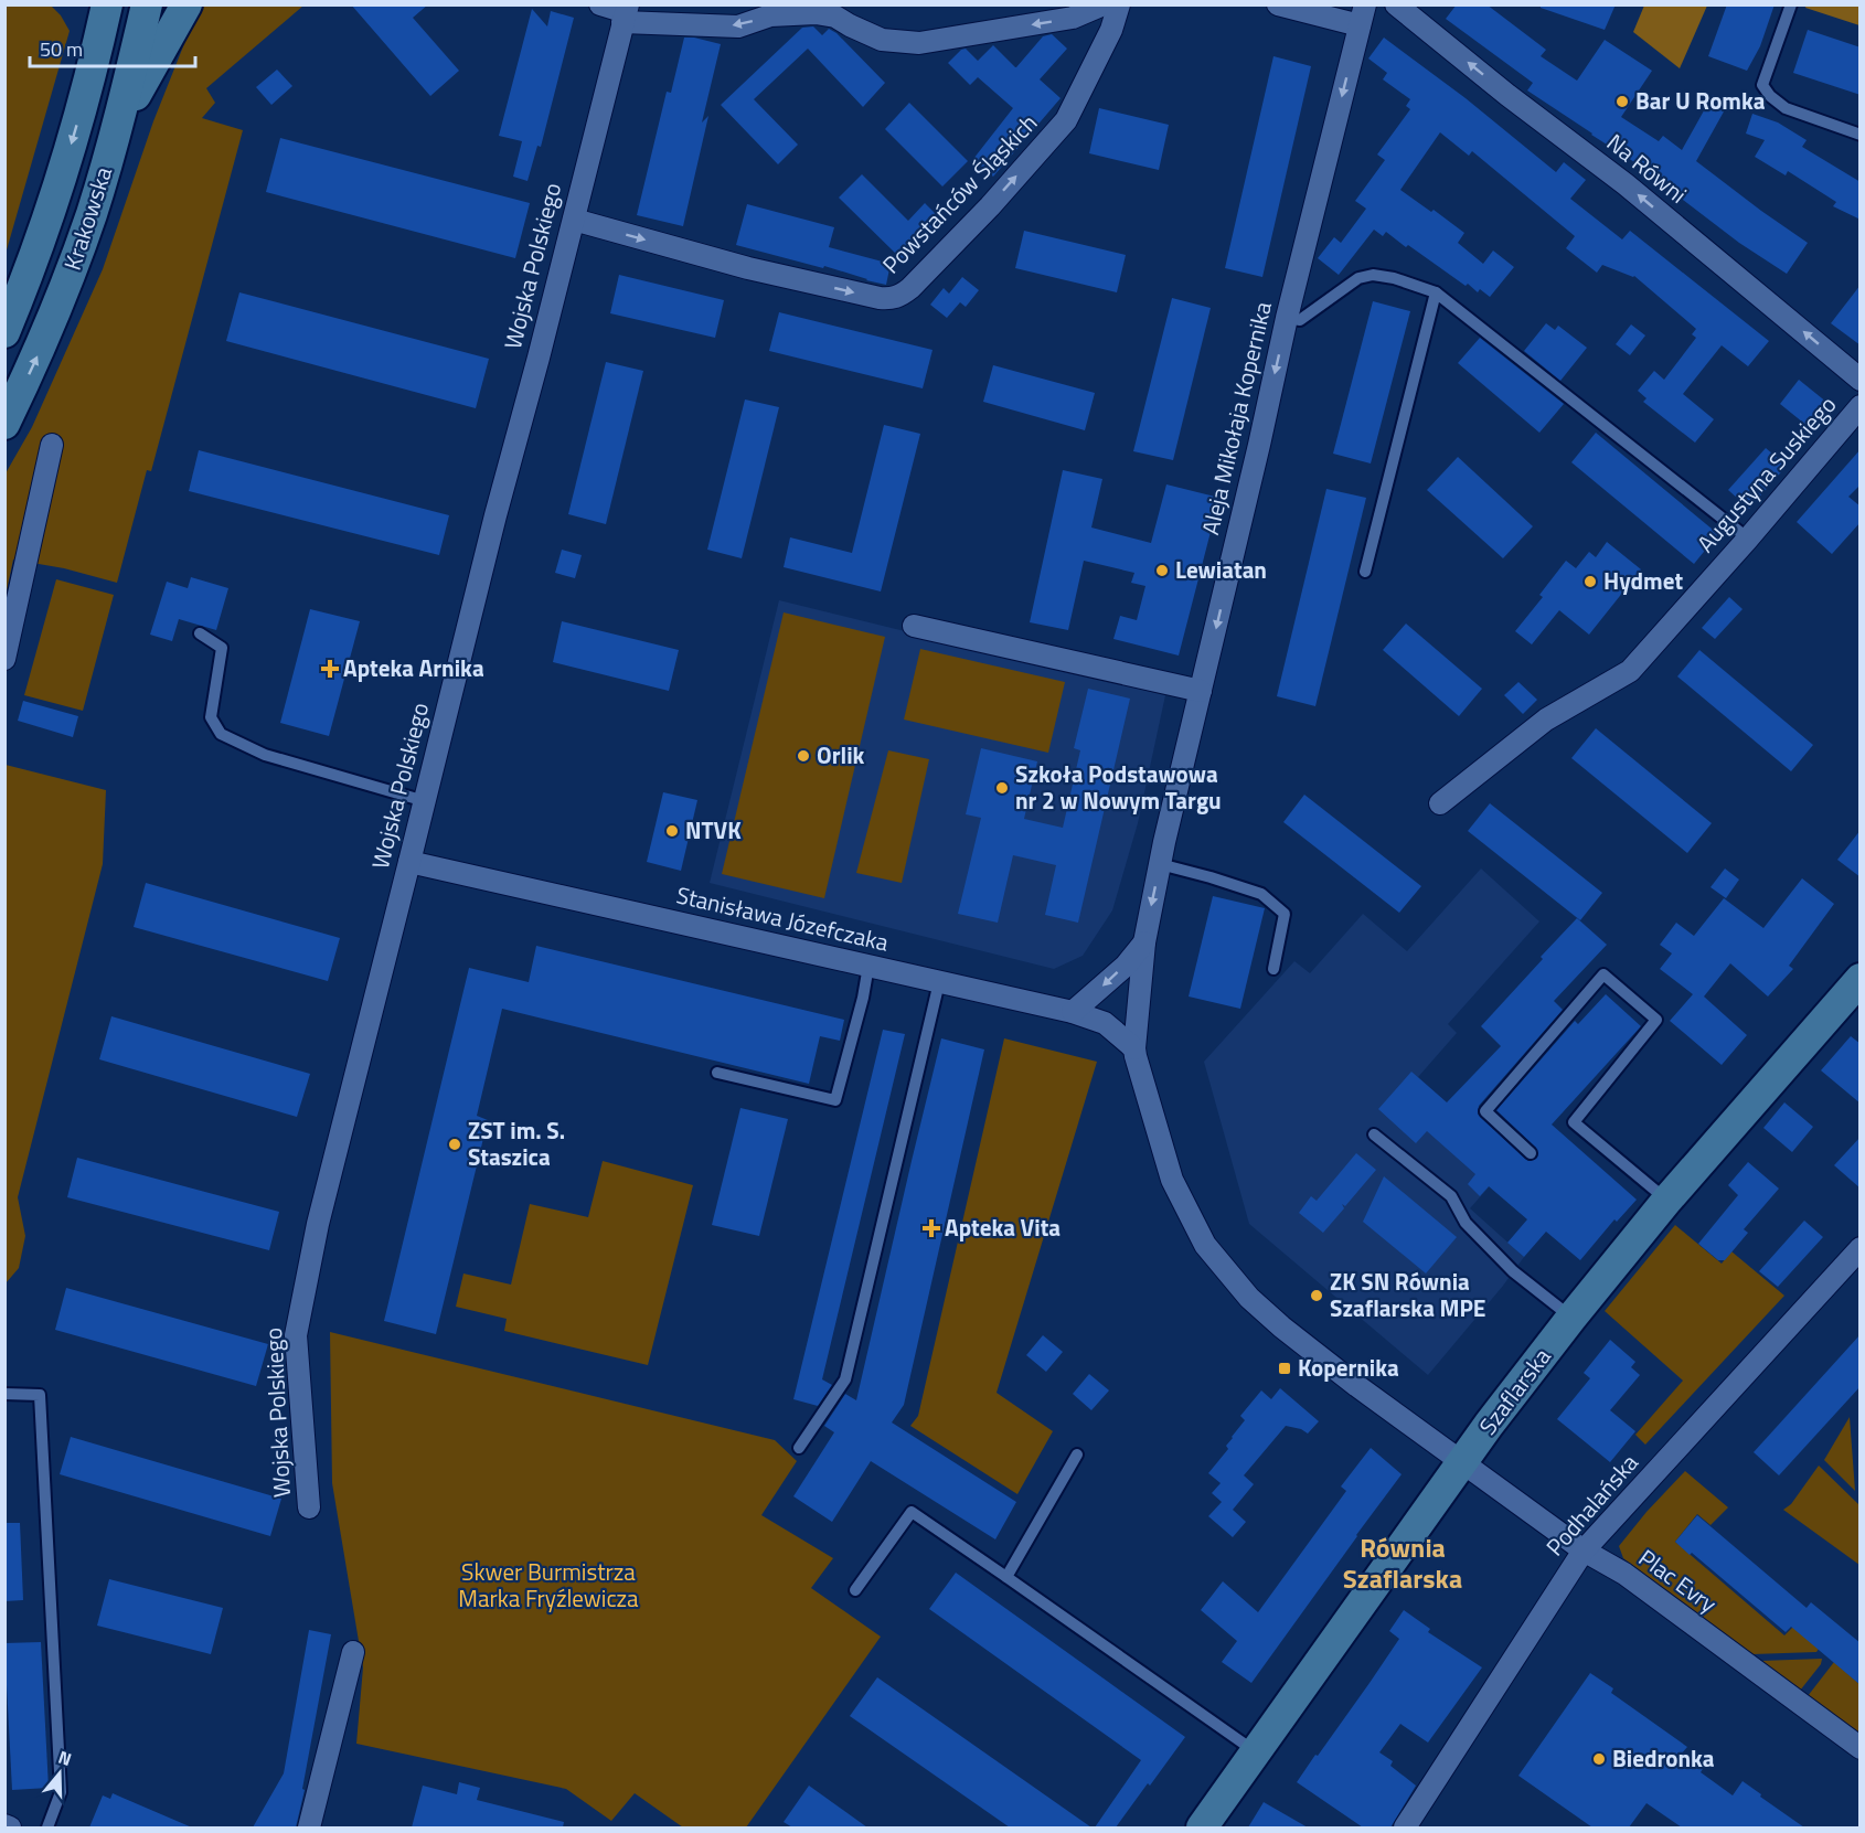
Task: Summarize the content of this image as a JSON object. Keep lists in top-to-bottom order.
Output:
{
  "streets": {
    "street": [
      "Na Równi",
      "Powstańców Śląskich",
      "Krakowska",
      "Wojska Polskiego",
      "Aleja Mikołaja Kopernika",
      "Augustyna Suskiego",
      "Stanisława Józefczaka",
      "Szaflarska",
      "Podhalańska",
      "Plac Evry"
    ]
  },
  "crossings": [
    ["Powstańców Śląskich", "Wojska Polskiego"],
    ["Wojska Polskiego", "Stanisława Józefczaka"],
    ["Aleja Mikołaja Kopernika", "Stanisława Józefczaka"],
    ["Aleja Mikołaja Kopernika", "Szaflarska"],
    ["Aleja Mikołaja Kopernika", "Plac Evry"],
    ["Szaflarska", "Plac Evry"],
    ["Podhalańska", "Plac Evry"]
  ],
  "one_way": ["Na Równi", "Aleja Mikołaja Kopernika"],
  "districts": ["Równia Szaflarska"],
  "parks": ["Skwer Burmistrza Marka Fryźlewicza"],
  "places": {
    "other": [
      "Bar U Romka",
      "Lewiatan",
      "Hydmet",
      "Orlik",
      "Szkoła Podstawowa nr 2 w Nowym Targu",
      "NTVK",
      "ZST im. S. Staszica",
      "ZK SN Równia Szaflarska MPE",
      "Biedronka"
    ],
    "health": ["Apteka Arnika", "Apteka Vita"],
    "transit": ["Kopernika"]
  },
  "scale_bar": "50 m",
  "north": "top"
}
